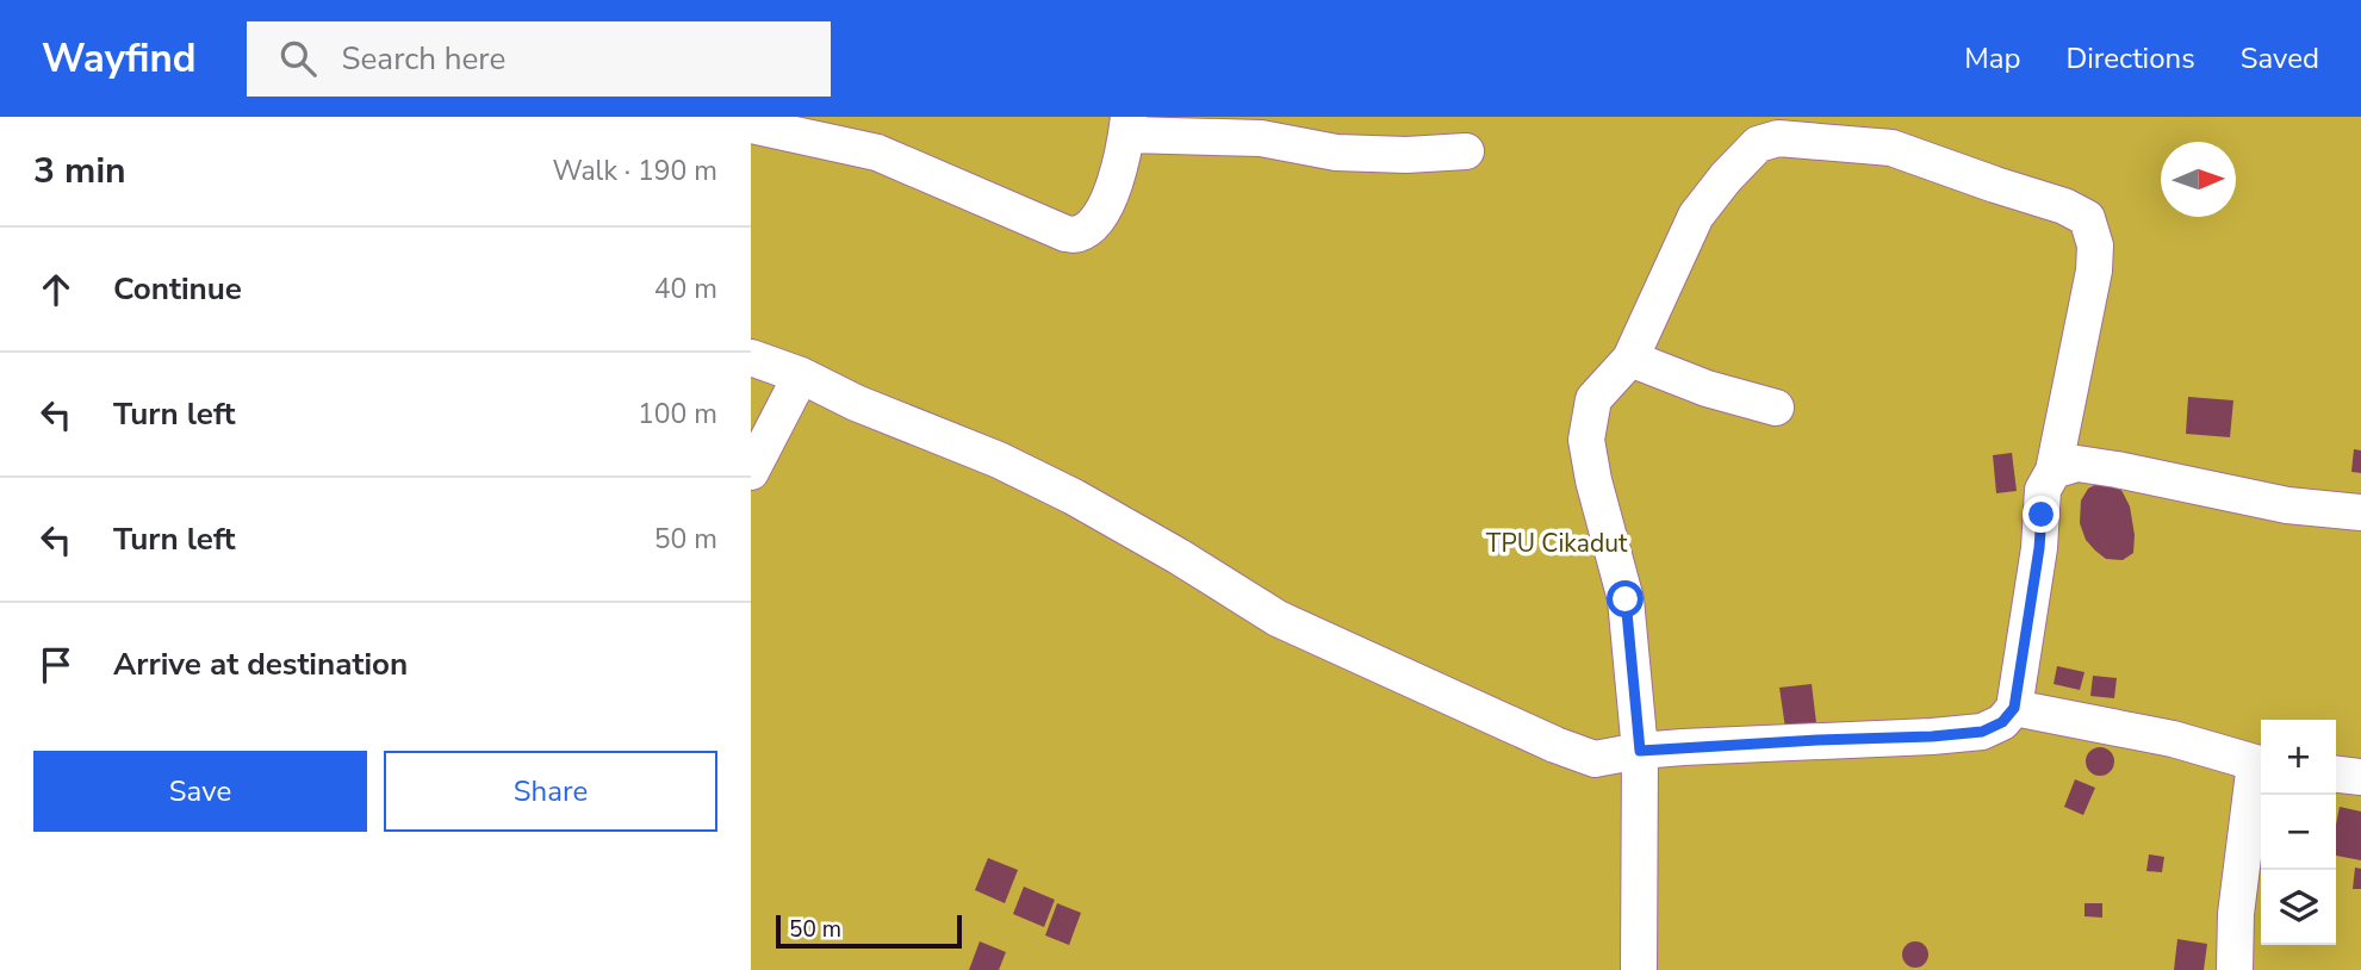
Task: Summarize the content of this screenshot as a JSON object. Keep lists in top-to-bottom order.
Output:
{
  "parks": ["TPU Cikadut"],
  "scale_bar": "50 m",
  "north": "right",
  "page": {
    "header": "Wayfind",
    "search": "Search here",
    "nav": ["Map", "Directions", "Saved"],
    "heading": ["3 min", "Walk · 190 m"],
    "list": [
      ["Continue", "40 m"],
      ["Turn left", "100 m"],
      ["Turn left", "50 m"],
      "Arrive at destination"
    ],
    "map_buttons": ["+", "−"],
    "buttons": ["Save", "Share"],
    "scale": "50 m"
  }
}
